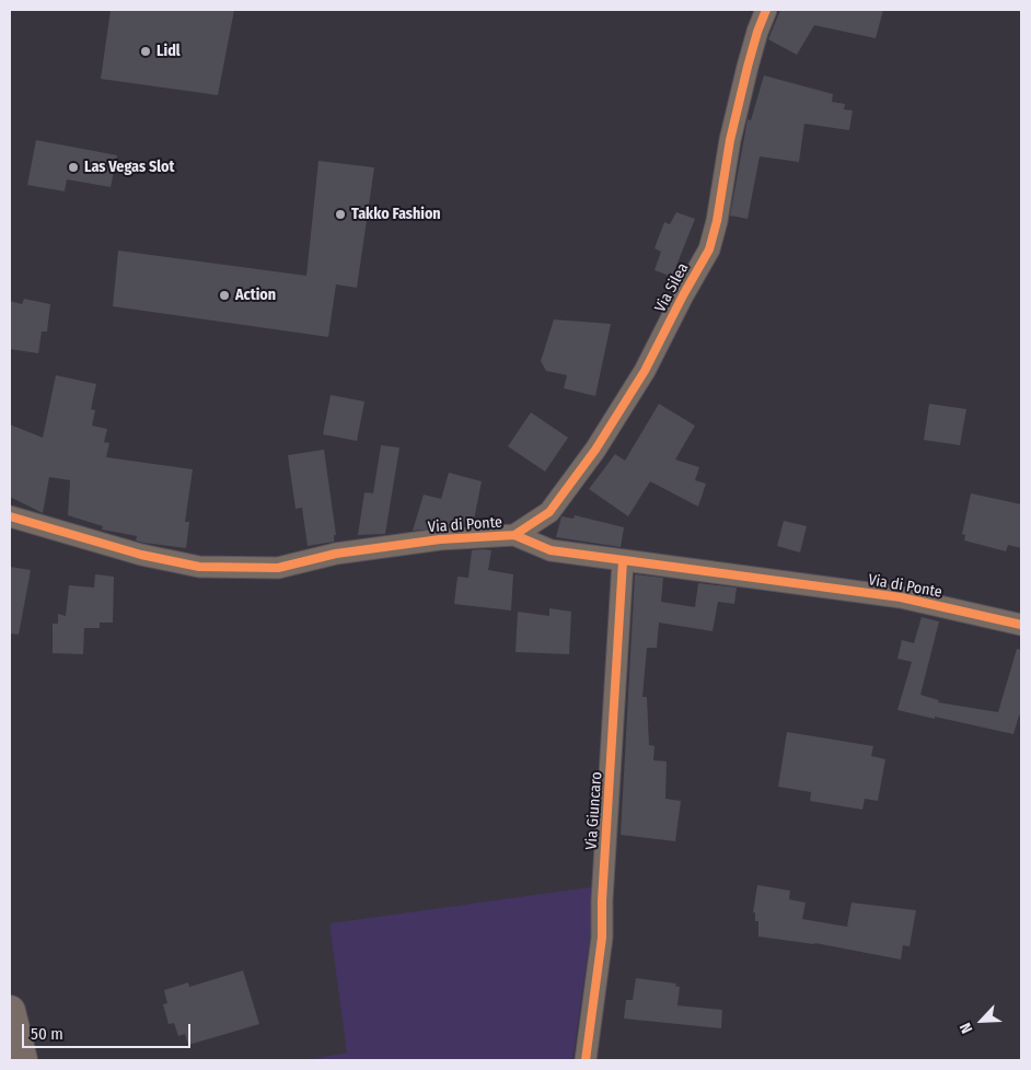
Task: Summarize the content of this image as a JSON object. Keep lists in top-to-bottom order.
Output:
{
  "streets": {
    "street": ["Via Silea", "Via di Ponte", "Via Giuncaro"]
  },
  "crossings": [
    ["Via Silea", "Via di Ponte"],
    ["Via di Ponte", "Via Giuncaro"]
  ],
  "places": [
    "Lidl",
    "Las Vegas Slot",
    "Takko Fashion",
    "Action"
  ],
  "scale_bar": "50 m",
  "north": "bottom left"
}
